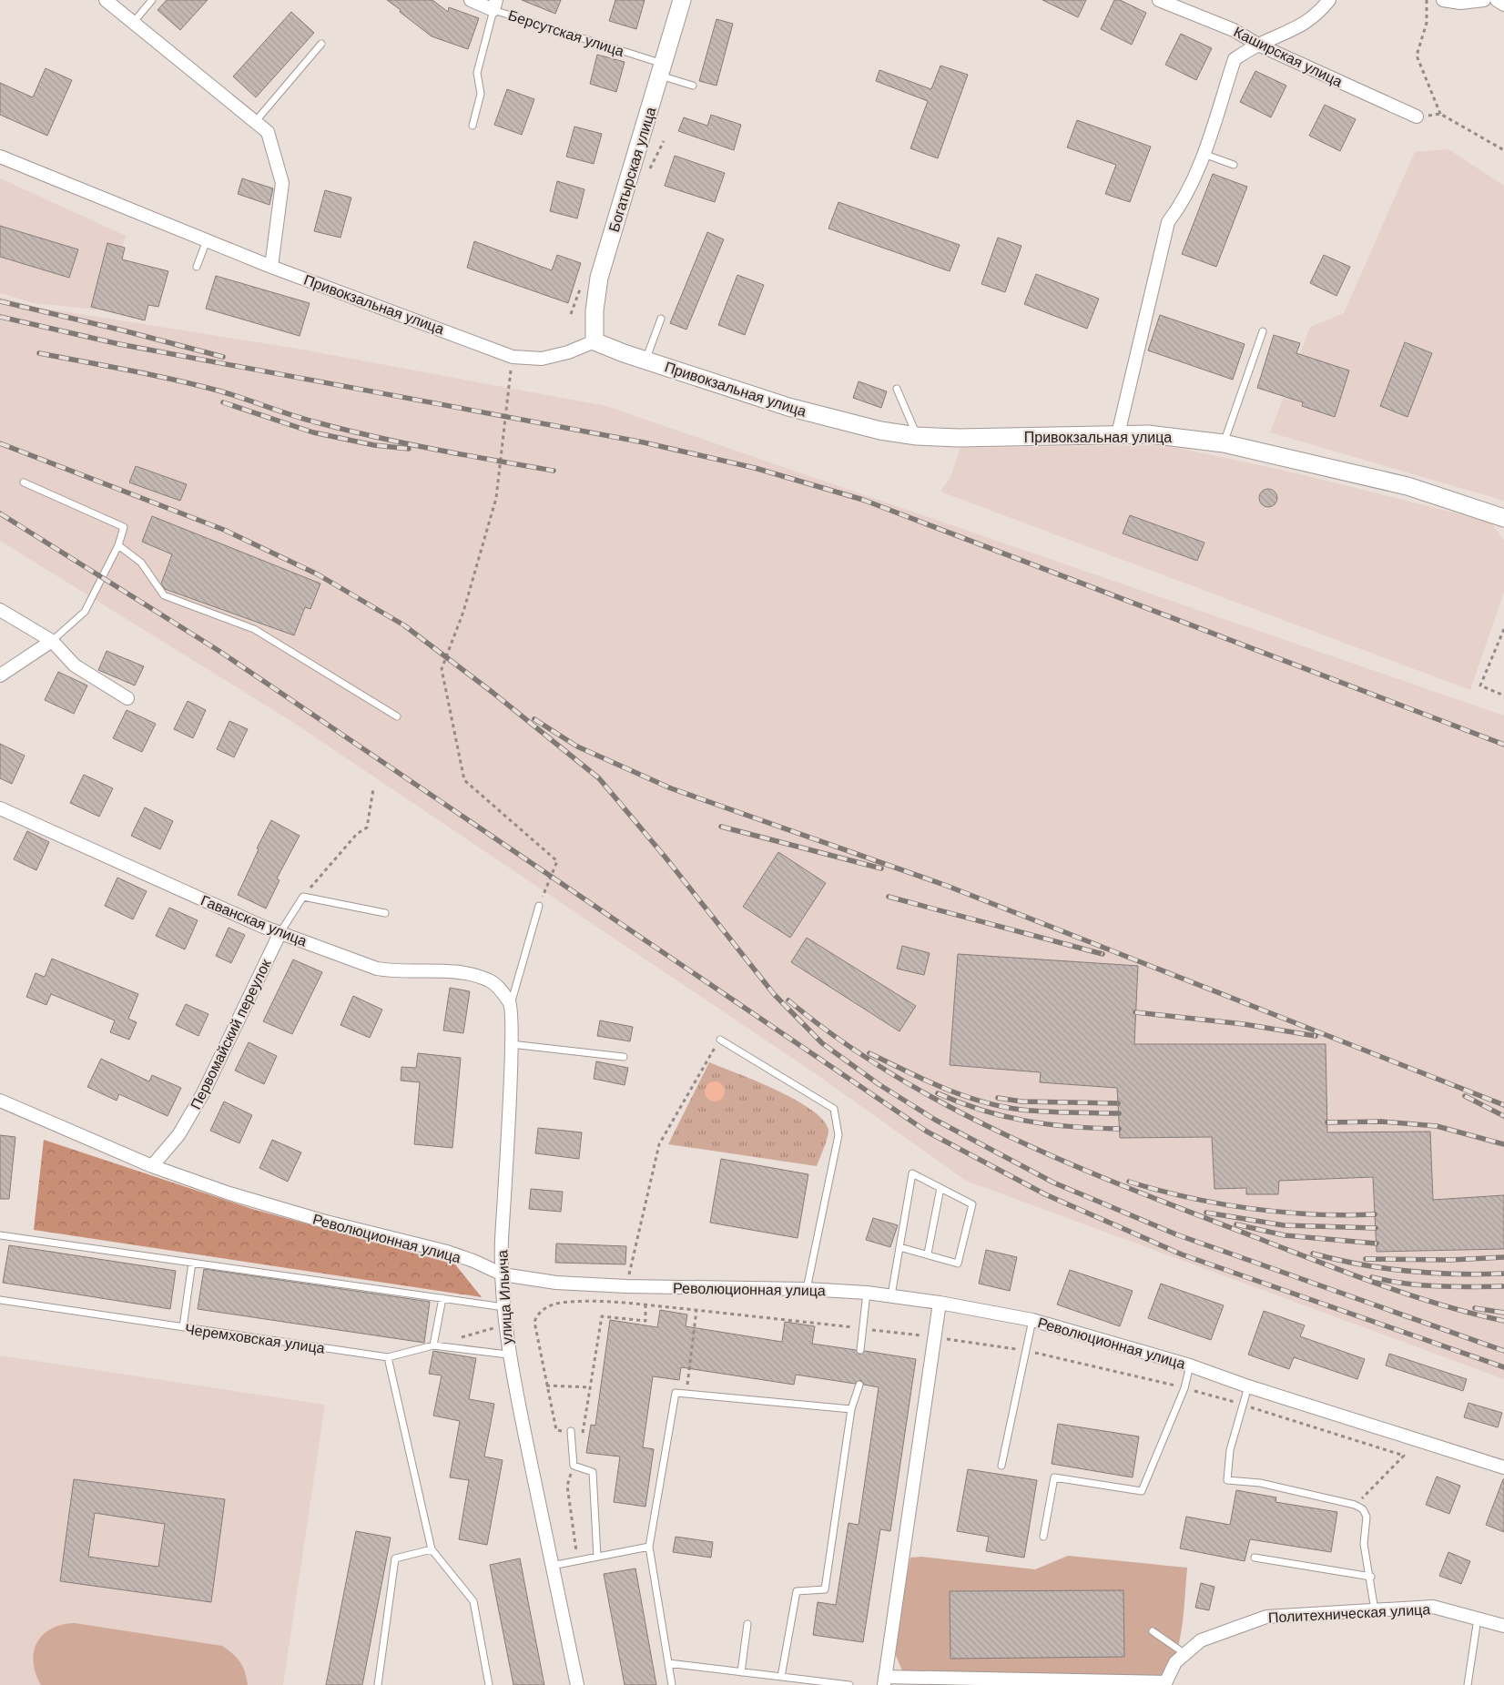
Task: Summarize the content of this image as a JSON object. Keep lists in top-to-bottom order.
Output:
{
  "streets": {
    "main road": ["Богатырская улица", "Привокзальная улица"],
    "street": [
      "Берсутская улица",
      "Каширская улица",
      "Гаванская улица",
      "Первомайский переулок",
      "Революционная улица",
      "улица Ильича",
      "Политехническая улица"
    ],
    "lane": ["Черемховская улица"]
  },
  "crossings": [
    ["Берсутская улица", "Богатырская улица"],
    ["Богатырская улица", "Привокзальная улица"],
    ["Гаванская улица", "Первомайский переулок"],
    ["Гаванская улица", "улица Ильича"],
    ["Первомайский переулок", "Революционная улица"],
    ["Революционная улица", "улица Ильича"],
    ["улица Ильича", "Черемховская улица"]
  ]
}
